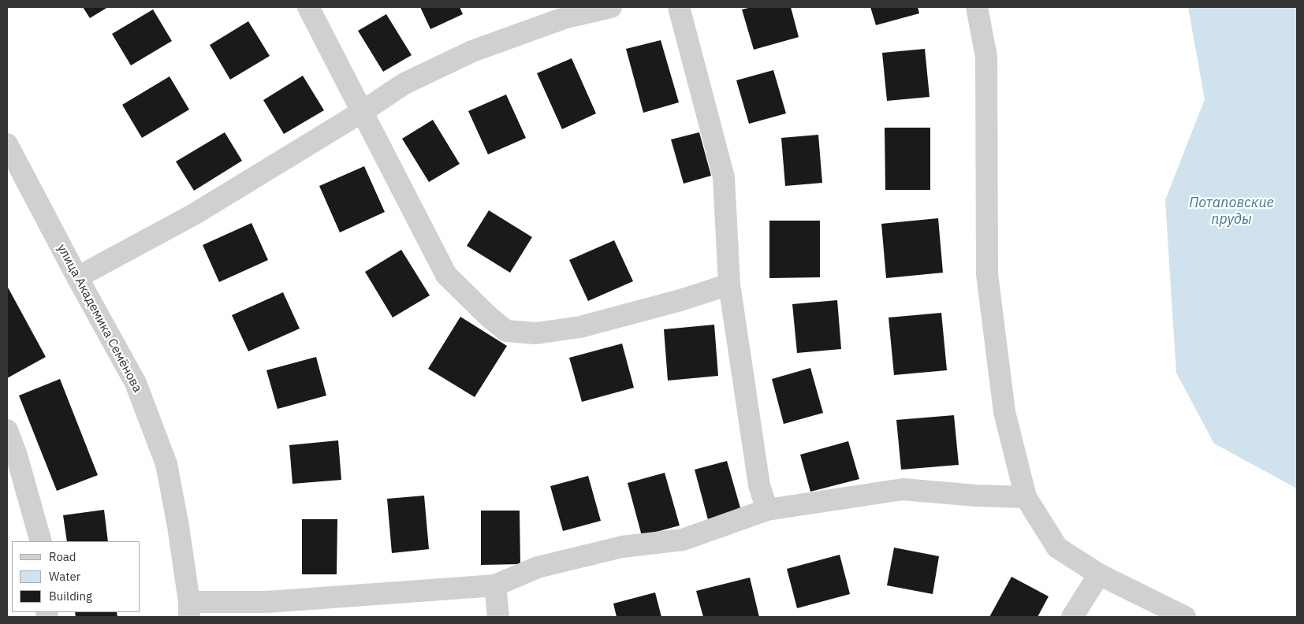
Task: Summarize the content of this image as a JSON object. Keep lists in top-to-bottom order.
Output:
{
  "streets": {
    "street": ["улица Академика Семёнова"]
  },
  "water": ["Потаповские пруды"],
  "legend": ["Road", "Water", "Building"]
}
